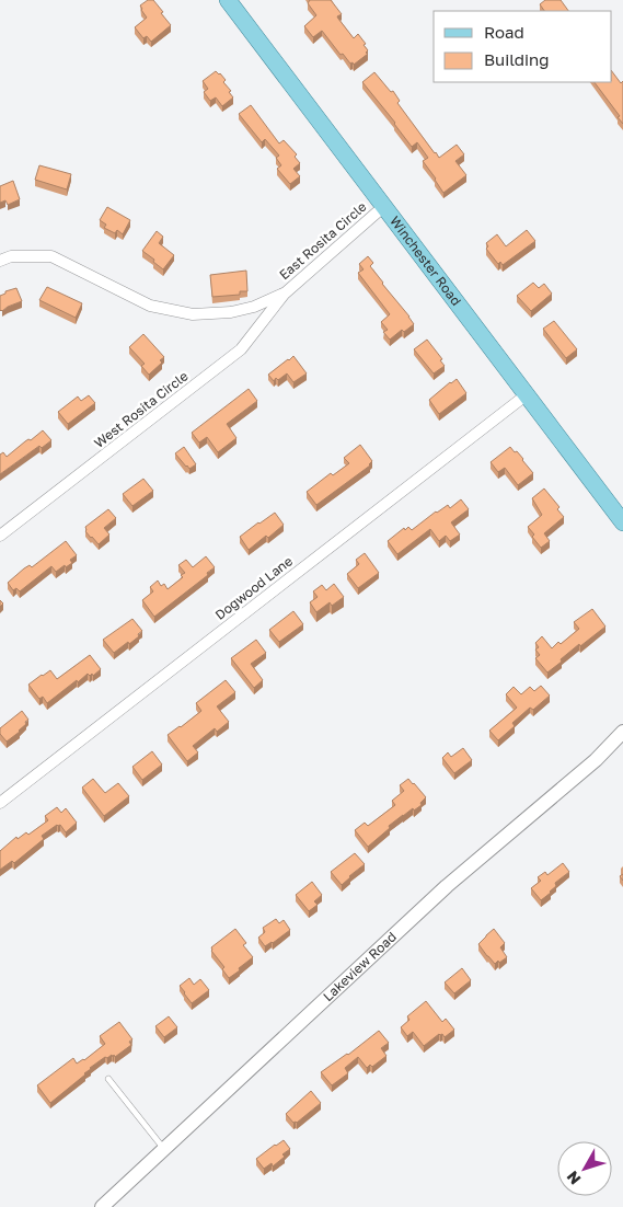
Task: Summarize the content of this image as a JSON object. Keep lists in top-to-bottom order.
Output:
{
  "streets": {
    "main road": ["Winchester Road"],
    "street": [
      "East Rosita Circle",
      "West Rosita Circle",
      "Dogwood Lane",
      "Lakeview Road"
    ]
  },
  "crossings": [
    ["East Rosita Circle", "Winchester Road"],
    ["East Rosita Circle", "West Rosita Circle"],
    ["Winchester Road", "Dogwood Lane"]
  ],
  "legend": ["Road", "Building"],
  "north": "bottom left"
}
